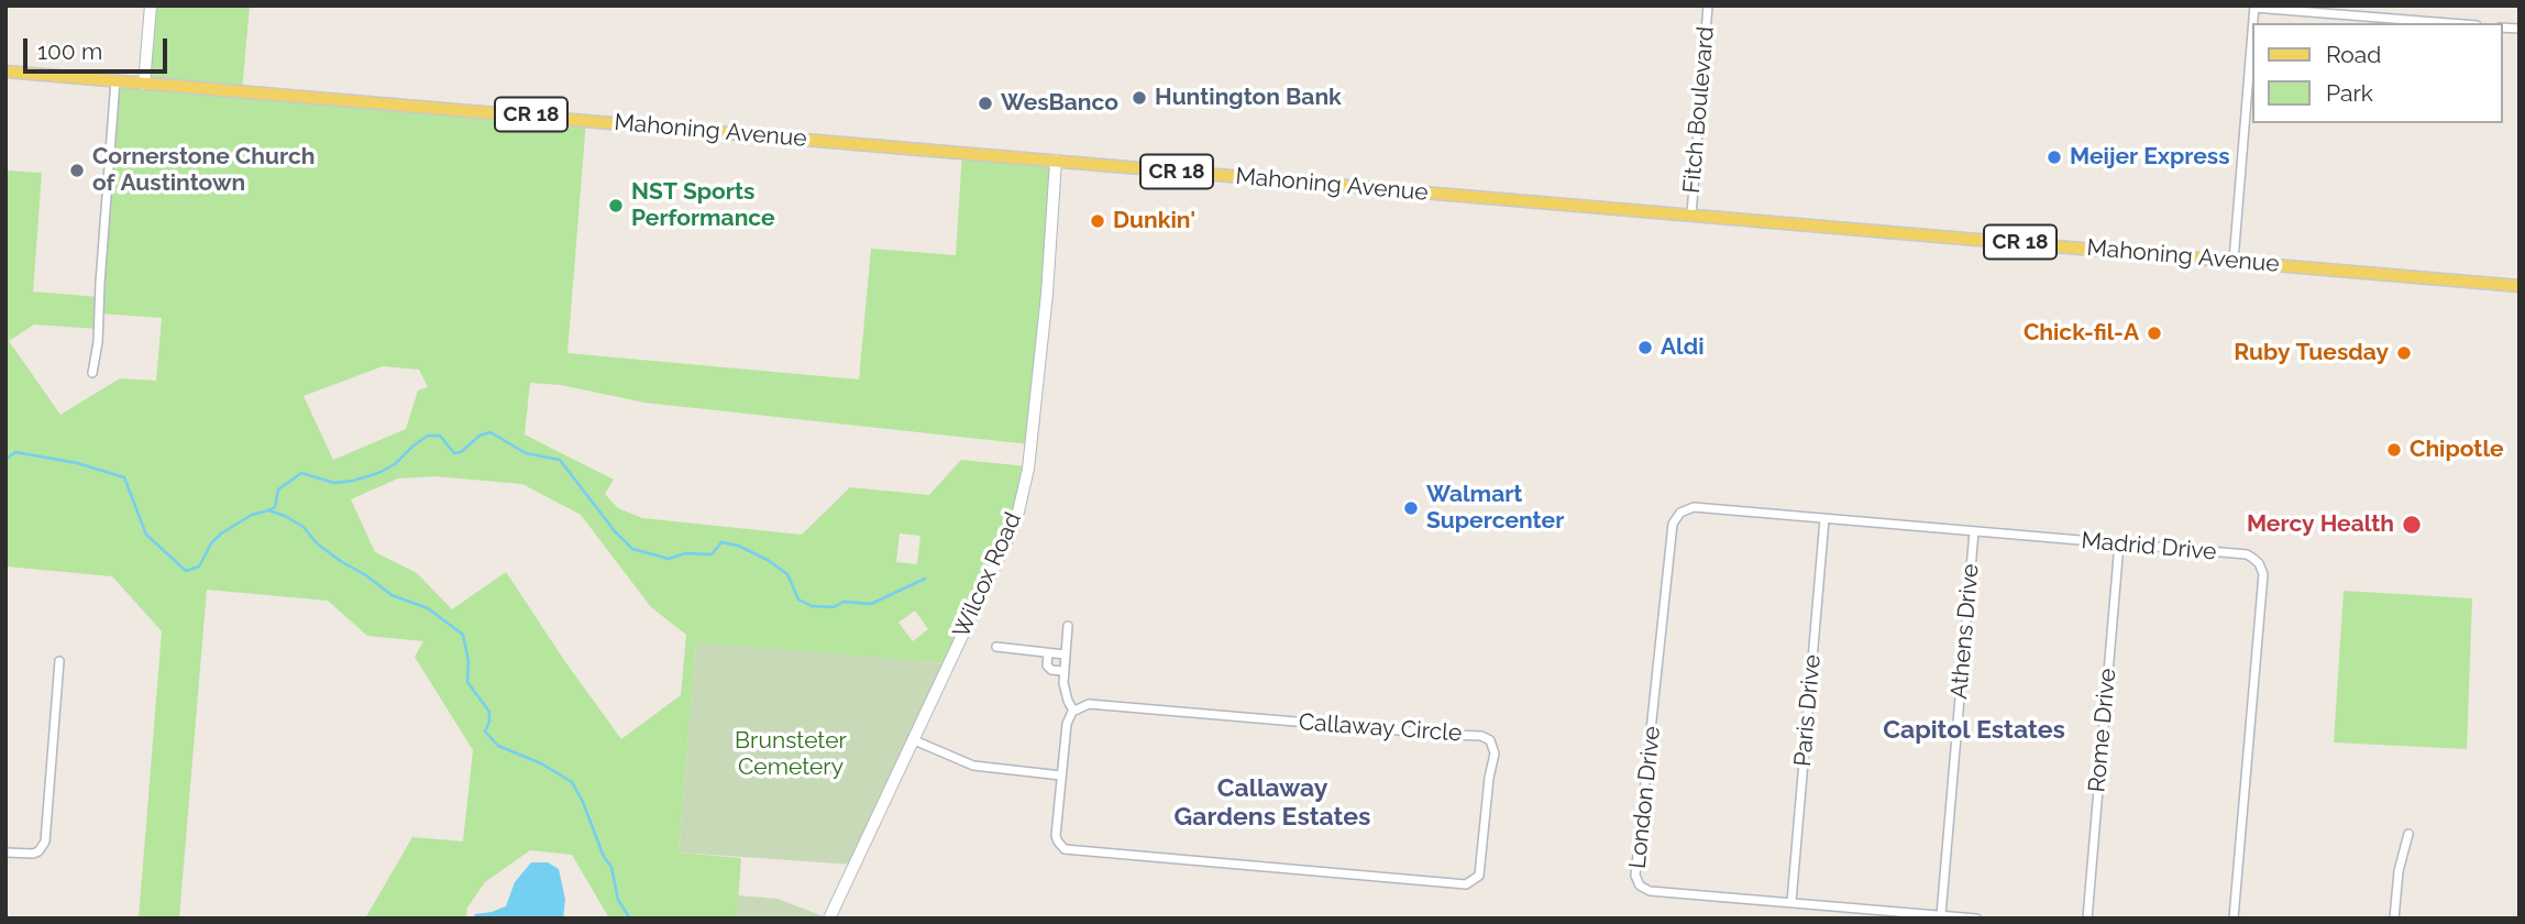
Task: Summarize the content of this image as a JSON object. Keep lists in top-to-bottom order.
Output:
{
  "streets": {
    "main road": ["CR 18", "Mahoning Avenue"],
    "street": [
      "Fitch Boulevard",
      "Madrid Drive",
      "Wilcox Road",
      "Athens Drive",
      "Paris Drive",
      "Callaway Circle",
      "Rome Drive",
      "London Drive"
    ]
  },
  "crossings": [
    ["Fitch Boulevard", "Mahoning Avenue"],
    ["Mahoning Avenue", "Wilcox Road"],
    ["Madrid Drive", "Athens Drive"],
    ["Madrid Drive", "Paris Drive"],
    ["Madrid Drive", "Rome Drive"],
    ["Madrid Drive", "London Drive"],
    ["Athens Drive", "London Drive"],
    ["Paris Drive", "London Drive"]
  ],
  "districts": ["Capitol Estates", "Callaway Gardens Estates"],
  "parks": ["Brunsteter Cemetery"],
  "places": [
    "Huntington Bank",
    "WesBanco",
    "Meijer Express",
    "Cornerstone Church of Austintown",
    "NST Sports Performance",
    "Dunkin'",
    "Chick-fil-A",
    "Aldi",
    "Ruby Tuesday",
    "Chipotle",
    "Walmart Supercenter",
    "Mercy Health"
  ],
  "legend": ["Road", "Park"],
  "scale_bar": "100 m"
}
